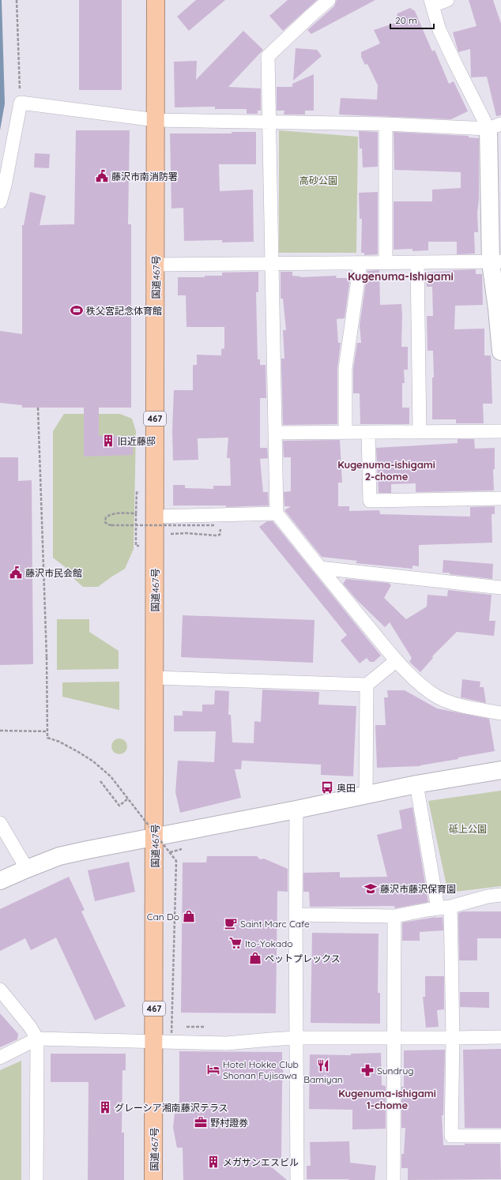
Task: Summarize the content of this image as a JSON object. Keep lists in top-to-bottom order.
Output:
{
  "streets": {
    "highway": ["国道467号", "467"]
  },
  "districts": ["Kugenuma-Ishigami", "Kugenuma-ishigami 2-chome", "Kugenuma-ishigami 1-chome"],
  "parks": ["高砂公園", "砥上公園"],
  "places": {
    "public building": ["藤沢市南消防署", "藤沢市民会館"],
    "sports": ["秩父宮記念体育館"],
    "building": ["旧近藤邸", "グレーシア湘南藤沢テラス", "メガサンエスビル"],
    "bus stop": ["奥田"],
    "school or university": ["藤沢市藤沢保育園"],
    "shop": ["Can Do", "ペットプレックス"],
    "cafe": ["Saint Marc Cafe"],
    "supermarket": ["Ito-Yokado"],
    "restaurant": ["Bamiyan"],
    "hotel": ["Hotel Hokke Club Shonan Fujisawa"],
    "pharmacy": ["Sundrug"],
    "office": ["野村證券"]
  },
  "scale_bar": "20 m"
}
